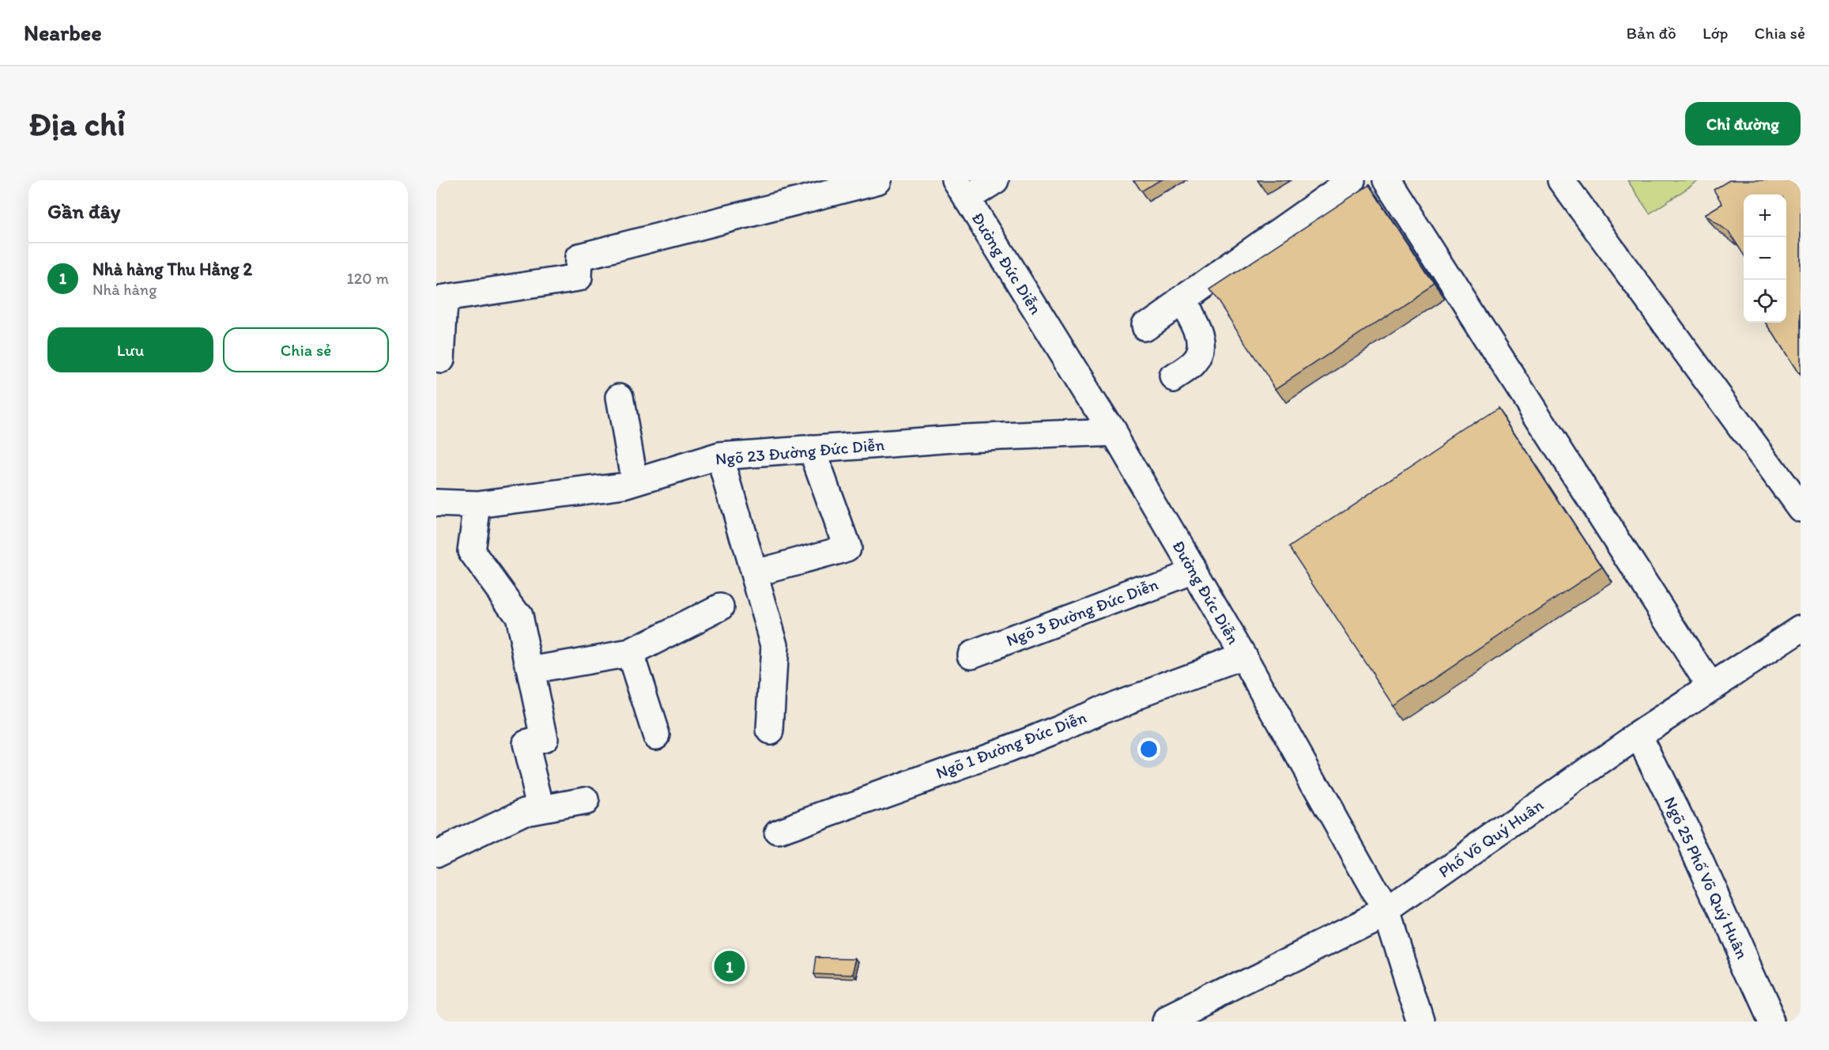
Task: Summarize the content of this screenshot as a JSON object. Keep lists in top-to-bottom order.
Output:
{
  "streets": {
    "street": [
      "Đường Đức Diễn",
      "Ngõ 23 Đường Đức Diễn",
      "Ngõ 3 Đường Đức Diễn",
      "Ngõ 1 Đường Đức Diễn",
      "Phố Võ Quý Huân",
      "Ngõ 25 Phố Võ Quý Huân"
    ]
  },
  "crossings": [
    ["Đường Đức Diễn", "Ngõ 23 Đường Đức Diễn"],
    ["Đường Đức Diễn", "Ngõ 3 Đường Đức Diễn"],
    ["Đường Đức Diễn", "Ngõ 1 Đường Đức Diễn"],
    ["Đường Đức Diễn", "Phố Võ Quý Huân"],
    ["Phố Võ Quý Huân", "Ngõ 25 Phố Võ Quý Huân"]
  ],
  "page": {
    "header": "Nearbee",
    "nav": ["Bản đồ", "Lớp", "Chia sẻ"],
    "buttons": [
      "Chỉ đường",
      ["Lưu", "Chia sẻ"]
    ],
    "title": "Địa chỉ",
    "heading": "Gần đây",
    "map_buttons": ["+", "−"],
    "list": [
      {
        "mark": "1",
        "name": "Nhà hàng Thu Hằng 2",
        "note": "Nhà hàng",
        "value": "120 m"
      }
    ],
    "pins": "1"
  }
}
